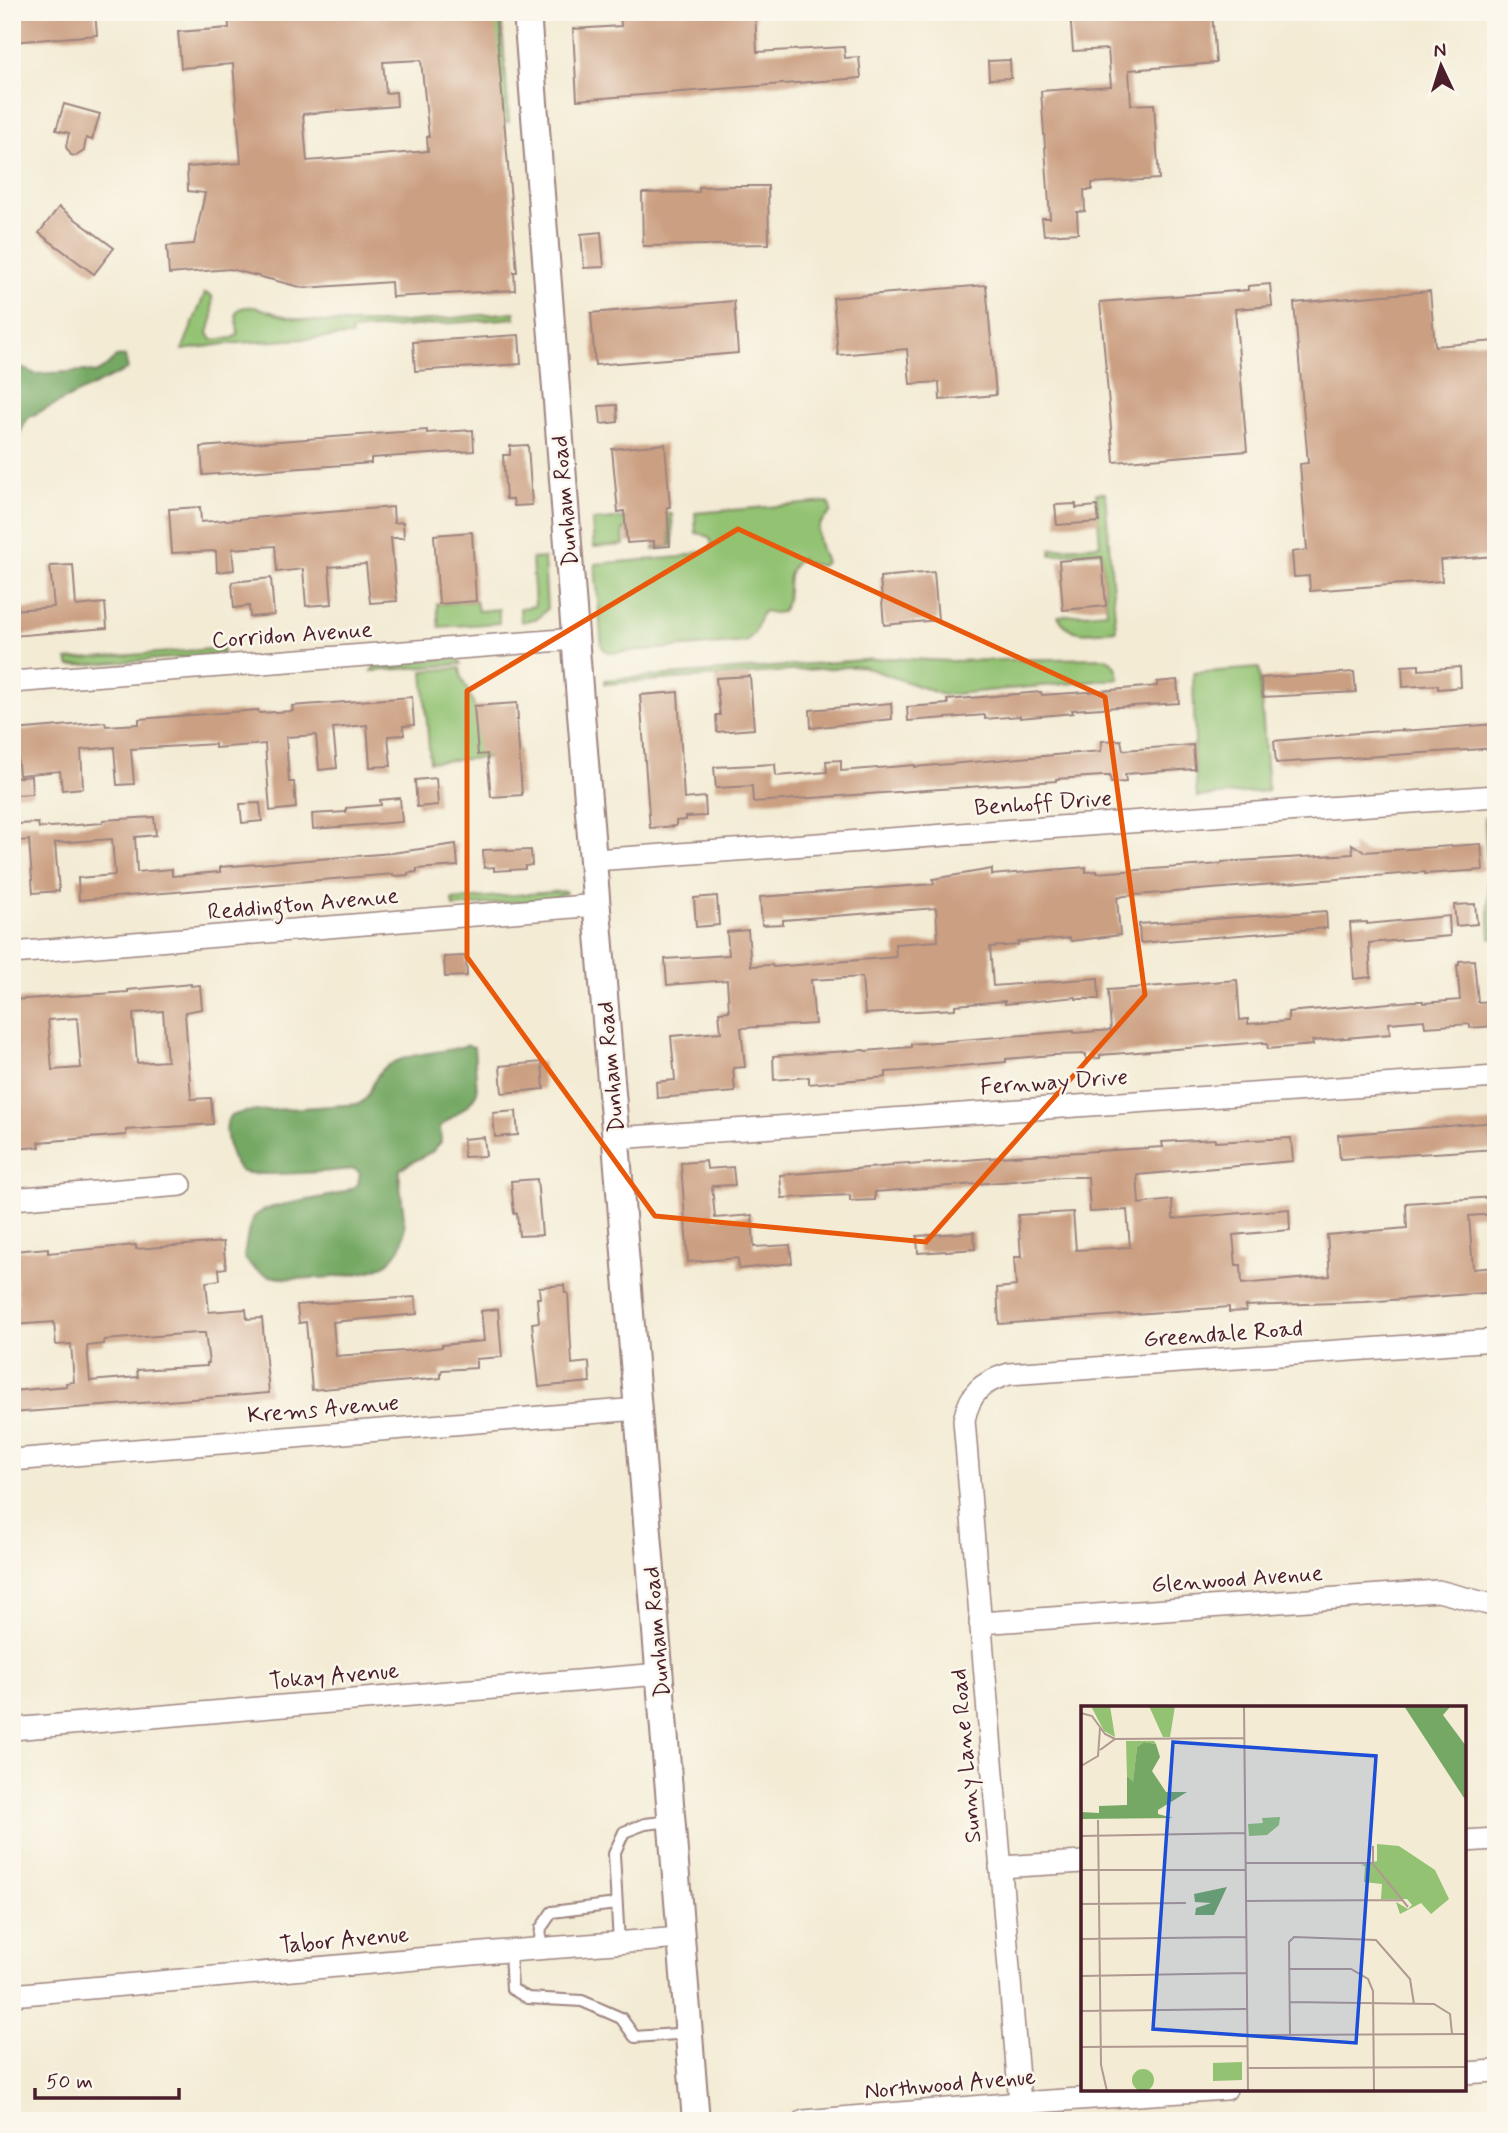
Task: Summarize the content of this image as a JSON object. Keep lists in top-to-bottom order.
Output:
{
  "streets": {
    "street": [
      "Dunham Road",
      "Corridon Avenue",
      "Benhoff Drive",
      "Reddington Avenue",
      "Fernway Drive",
      "Greendale Road",
      "Krems Avenue",
      "Glenwood Avenue",
      "Tokay Avenue",
      "Sunny Lane Road",
      "Tabor Avenue",
      "Northwood Avenue"
    ]
  },
  "crossings": [
    ["Dunham Road", "Corridon Avenue"],
    ["Dunham Road", "Benhoff Drive"],
    ["Dunham Road", "Reddington Avenue"],
    ["Dunham Road", "Fernway Drive"],
    ["Dunham Road", "Krems Avenue"],
    ["Dunham Road", "Tokay Avenue"],
    ["Dunham Road", "Tabor Avenue"],
    ["Greendale Road", "Sunny Lane Road"],
    ["Glenwood Avenue", "Sunny Lane Road"],
    ["Sunny Lane Road", "Northwood Avenue"]
  ],
  "scale_bar": "50 m",
  "north": "top"
}
